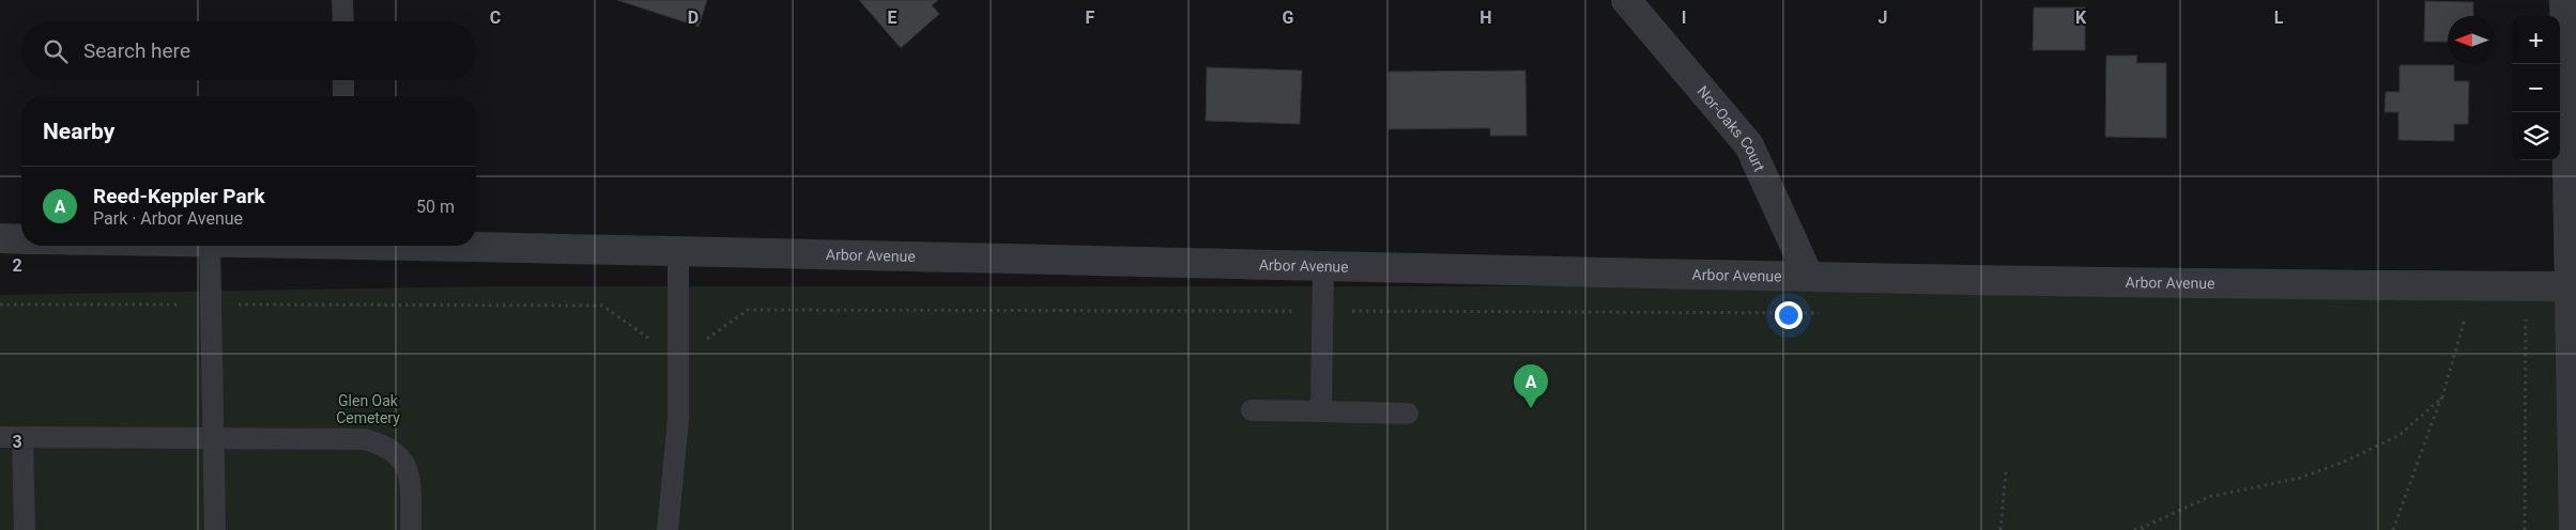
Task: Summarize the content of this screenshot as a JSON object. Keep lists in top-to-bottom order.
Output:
{
  "streets": {
    "street": ["Nor-Oaks Court", "Arbor Avenue"]
  },
  "crossings": [
    ["Nor-Oaks Court", "Arbor Avenue"]
  ],
  "parks": ["Glen Oak Cemetery"],
  "north": "left",
  "page": {
    "map_buttons": ["+", "−"],
    "search": "Search here",
    "heading": "Nearby",
    "list": [
      {
        "mark": "A",
        "name": "Reed-Keppler Park",
        "note": "Park · Arbor Avenue",
        "value": "50 m"
      }
    ],
    "pins": "A"
  },
  "grid": {
    "columns": [
      "C",
      "D",
      "E",
      "F",
      "G",
      "H",
      "I",
      "J",
      "K",
      "L"
    ],
    "rows": ["2", "3"]
  }
}
